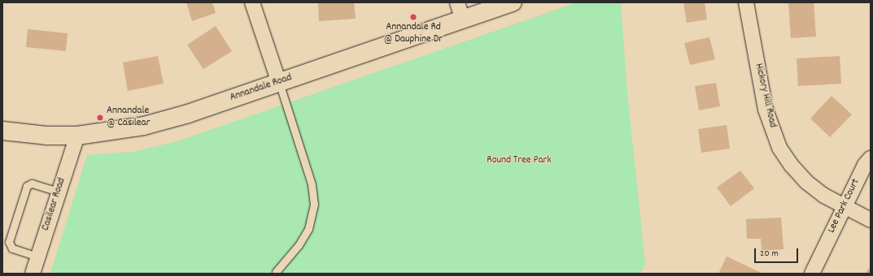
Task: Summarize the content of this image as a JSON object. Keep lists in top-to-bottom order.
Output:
{
  "streets": {
    "main road": ["Annandale Road"],
    "street": ["Hickory Hill Road", "Casilear Road", "Lee Park Court"]
  },
  "crossings": [
    ["Annandale Road", "Casilear Road"],
    ["Hickory Hill Road", "Lee Park Court"]
  ],
  "parks": ["Round Tree Park"],
  "places": ["Annandale Rd @ Dauphine Dr", "Annandale @ Casilear"],
  "scale_bar": "20 m"
}
